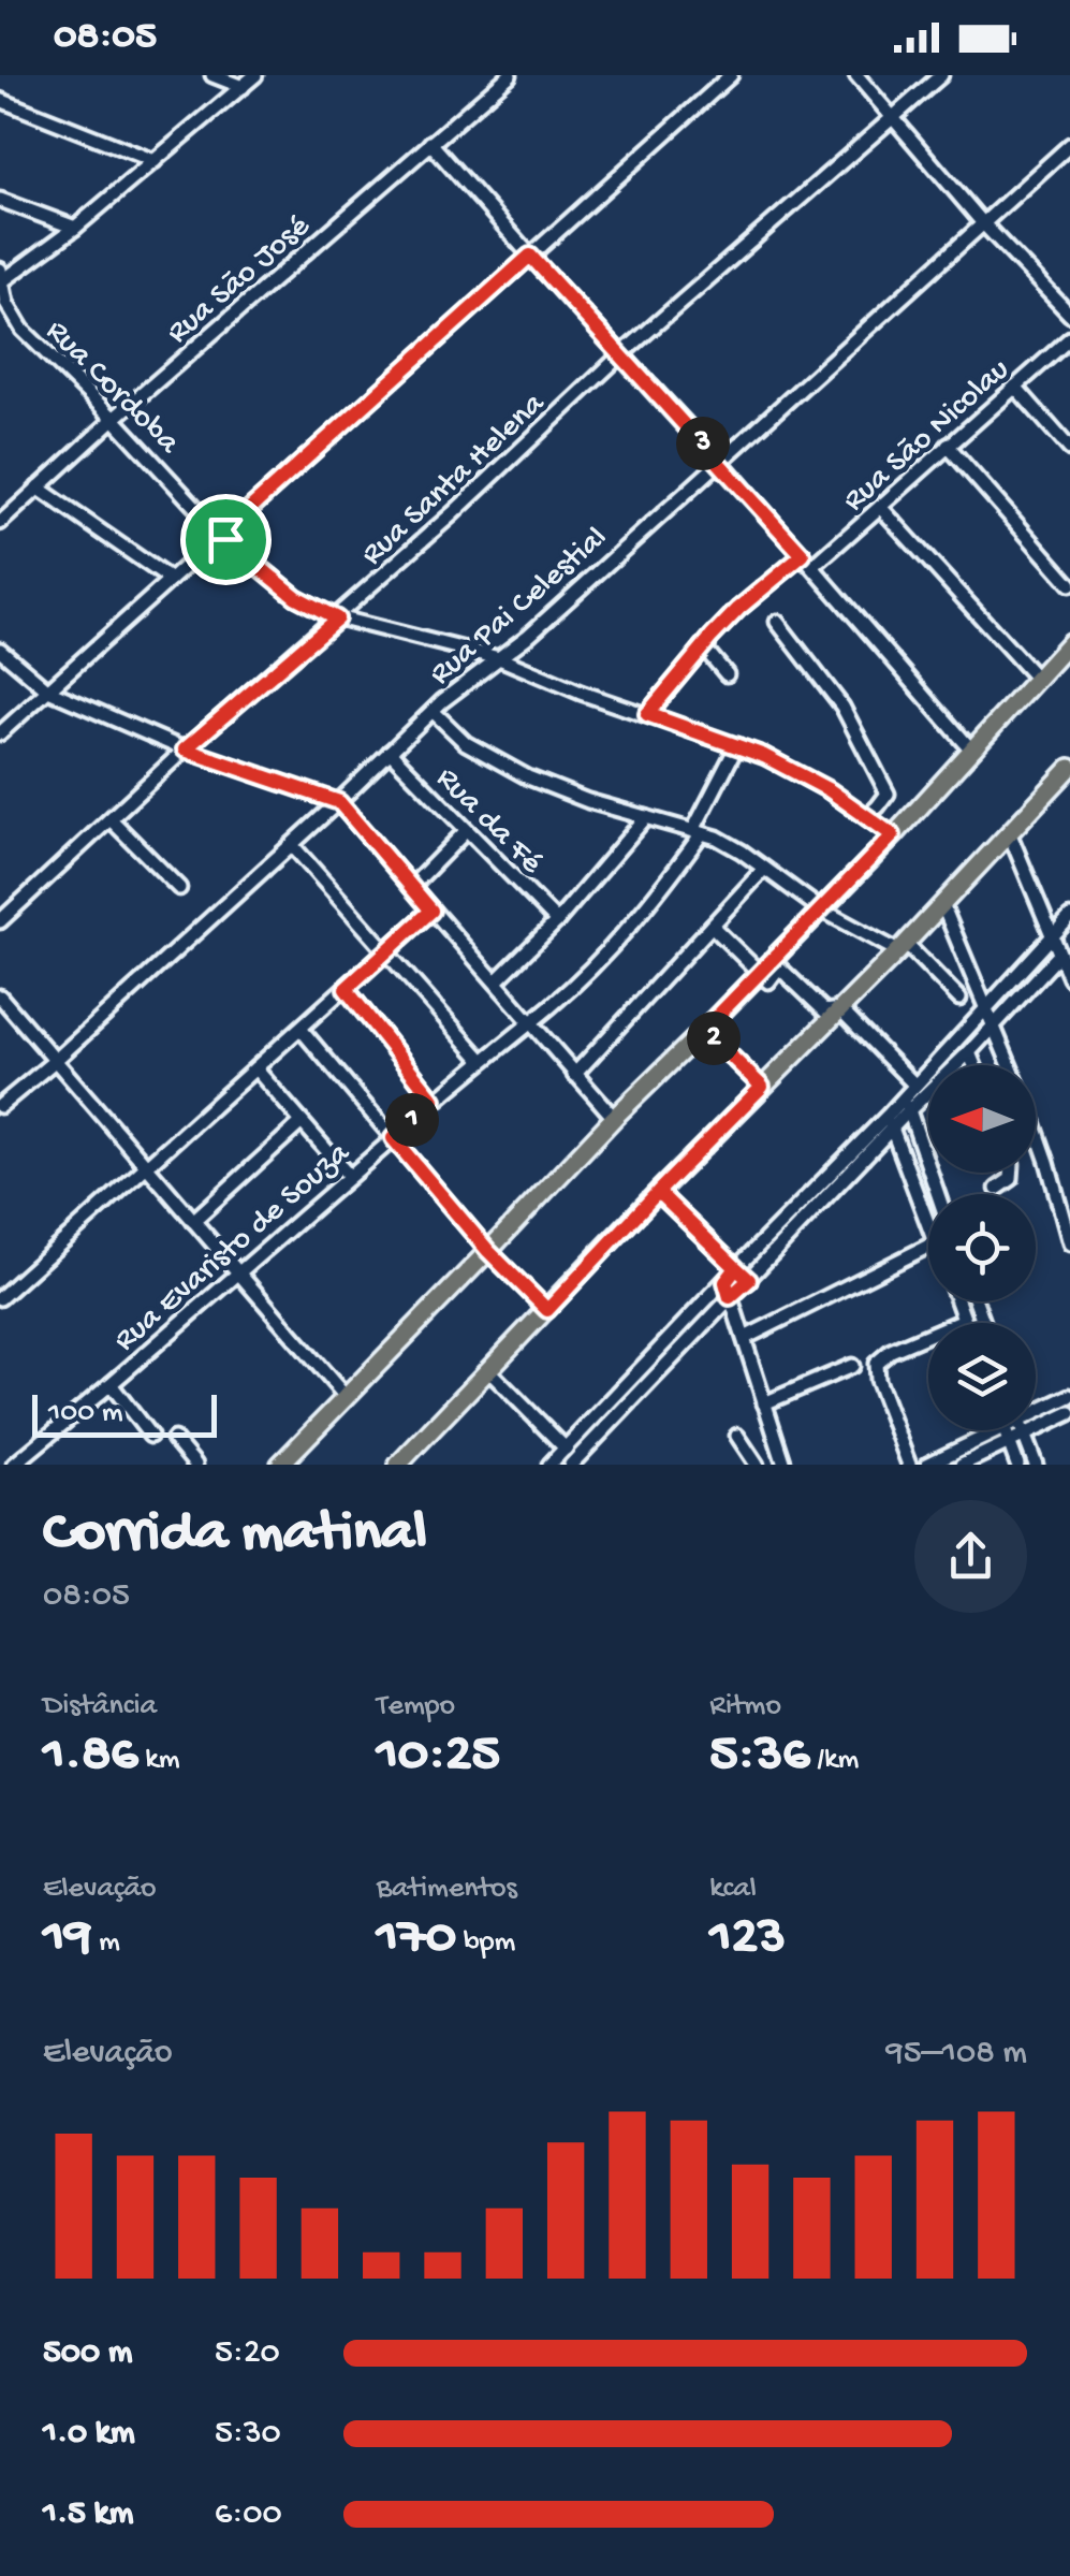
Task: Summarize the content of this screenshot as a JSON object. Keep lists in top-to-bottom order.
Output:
{
  "streets": {
    "street": [
      "Rua São José",
      "Rua Cordoba",
      "Rua São Nicolau",
      "Rua Santa Helena",
      "Rua Pai Celestial",
      "Rua da Fé",
      "Rua Evaristo de Souza"
    ]
  },
  "crossings": [
    ["Rua São José", "Rua Cordoba"],
    ["Rua Cordoba", "Rua Santa Helena"],
    ["Rua Cordoba", "Rua Pai Celestial"],
    ["Rua Cordoba", "Rua Evaristo de Souza"],
    ["Rua Pai Celestial", "Rua da Fé"]
  ],
  "scale_bar": "100 m",
  "north": "left",
  "page": {
    "status": "08:05",
    "pins": ["3", "2", "1"],
    "scale": "100 m",
    "heading": ["Corrida matinal", "08:05"],
    "stats": [
      ["Distância", "1.86 km"],
      ["Tempo", "10:25"],
      ["Ritmo", "5:36 /km"],
      ["Elevação", "19 m"],
      ["Batimentos", "170 bpm"],
      ["kcal", "123"]
    ],
    "chart": ["Elevação", "95–108 m"],
    "list": [
      {
        "name": "500 m",
        "note": "5:20"
      },
      {
        "name": "1.0 km",
        "note": "5:30"
      },
      {
        "name": "1.5 km",
        "note": "6:00"
      }
    ]
  }
}
